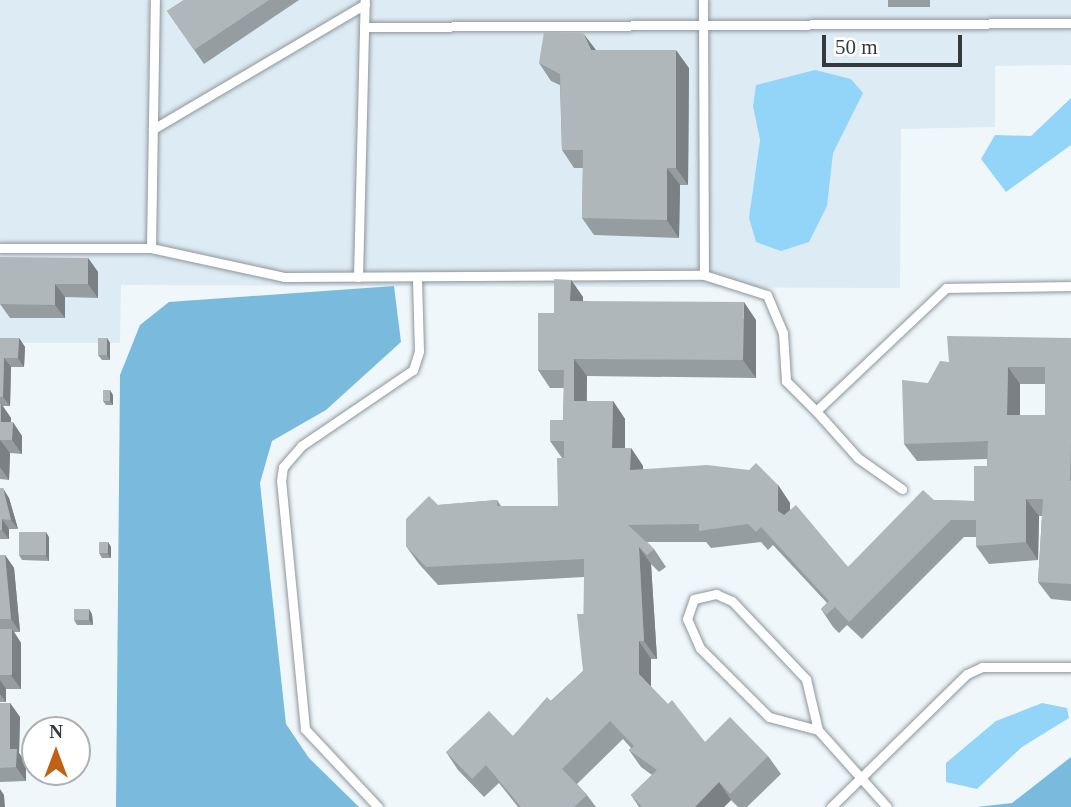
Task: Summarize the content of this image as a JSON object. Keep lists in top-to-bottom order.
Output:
{
  "scale_bar": "50 m",
  "north": "top"
}
